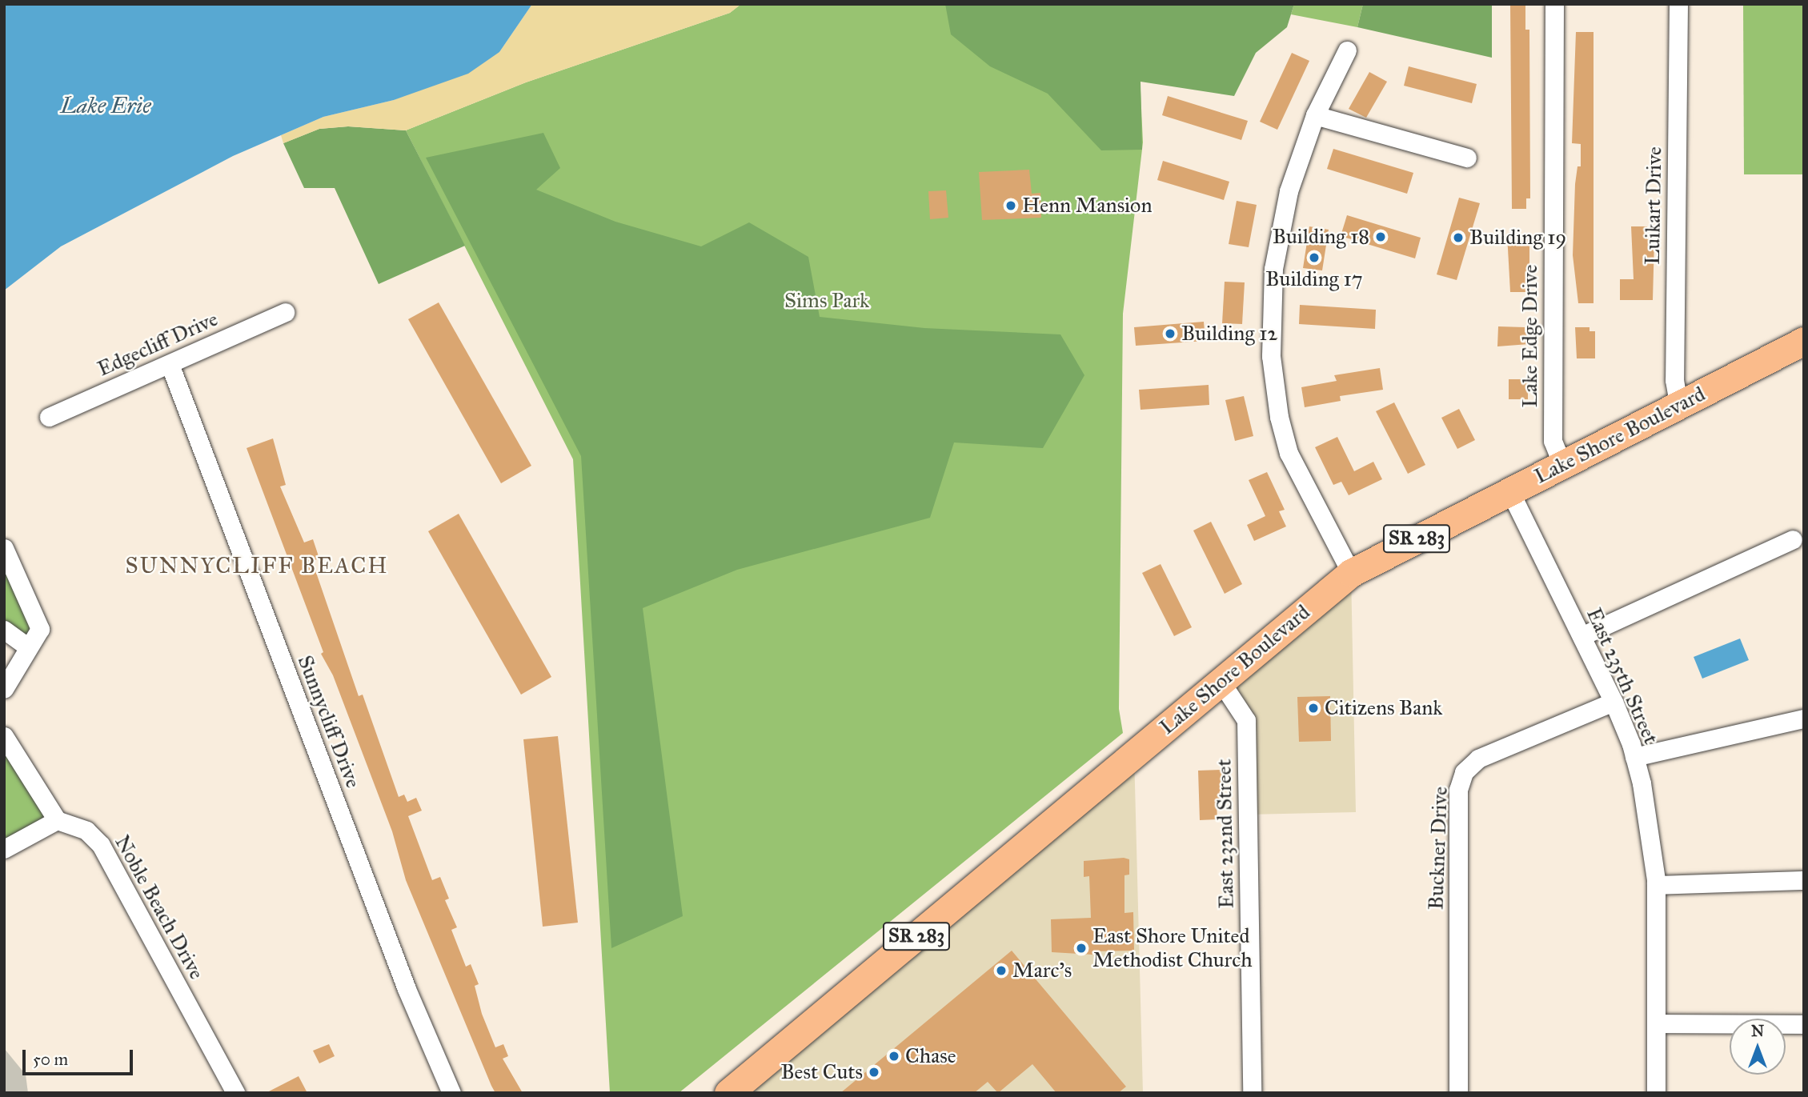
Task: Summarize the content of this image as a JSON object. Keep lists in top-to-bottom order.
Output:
{
  "streets": {
    "main road": ["Lake Shore Boulevard", "SR 283"],
    "street": [
      "Luikart Drive",
      "Lake Edge Drive",
      "Edgecliff Drive",
      "East 235th Street",
      "Sunnycliff Drive",
      "East 232nd Street",
      "Buckner Drive",
      "Noble Beach Drive"
    ]
  },
  "crossings": [
    ["Luikart Drive", "Lake Shore Boulevard"],
    ["Lake Edge Drive", "Lake Shore Boulevard"],
    ["Edgecliff Drive", "Sunnycliff Drive"],
    ["Lake Shore Boulevard", "East 235th Street"],
    ["Lake Shore Boulevard", "East 232nd Street"],
    ["East 235th Street", "Buckner Drive"]
  ],
  "districts": ["SUNNYCLIFF BEACH"],
  "water": ["Lake Erie"],
  "parks": ["Sims Park"],
  "places": [
    "Henn Mansion",
    "Building 18",
    "Building 19",
    "Building 17",
    "Building 12",
    "Citizens Bank",
    "East Shore United Methodist Church",
    "Marc's",
    "Chase",
    "Best Cuts"
  ],
  "scale_bar": "50 m",
  "north": "top"
}
